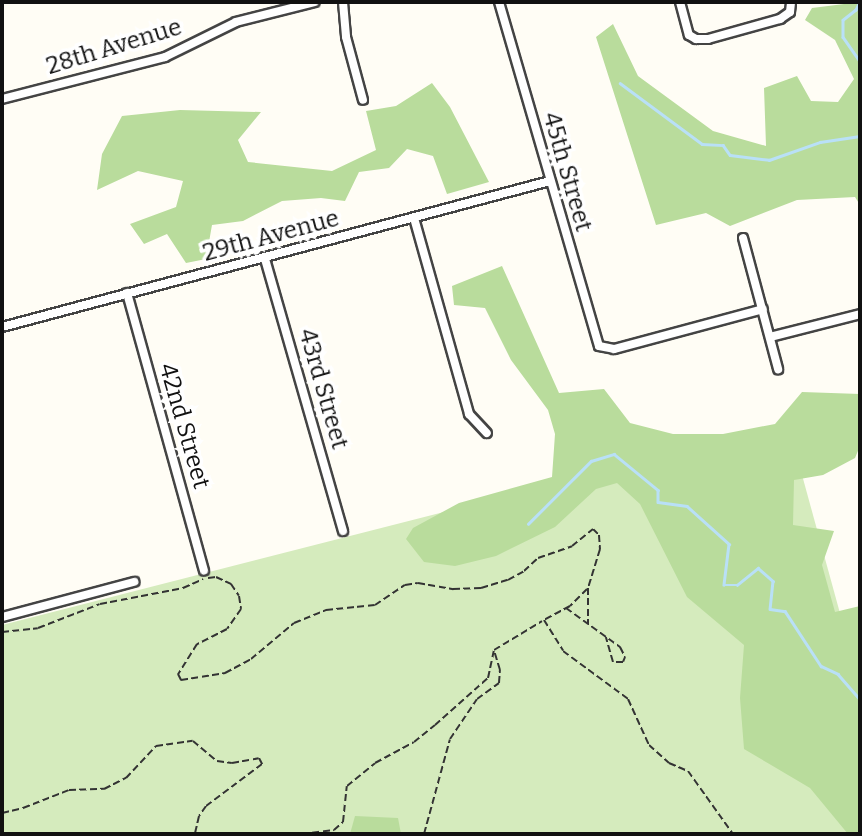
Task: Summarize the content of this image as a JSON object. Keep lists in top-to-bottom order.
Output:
{
  "streets": {
    "street": [
      "28th Avenue",
      "45th Street",
      "29th Avenue",
      "43rd Street",
      "42nd Street"
    ]
  },
  "crossings": [
    ["45th Street", "29th Avenue"],
    ["29th Avenue", "43rd Street"],
    ["29th Avenue", "42nd Street"]
  ]
}
